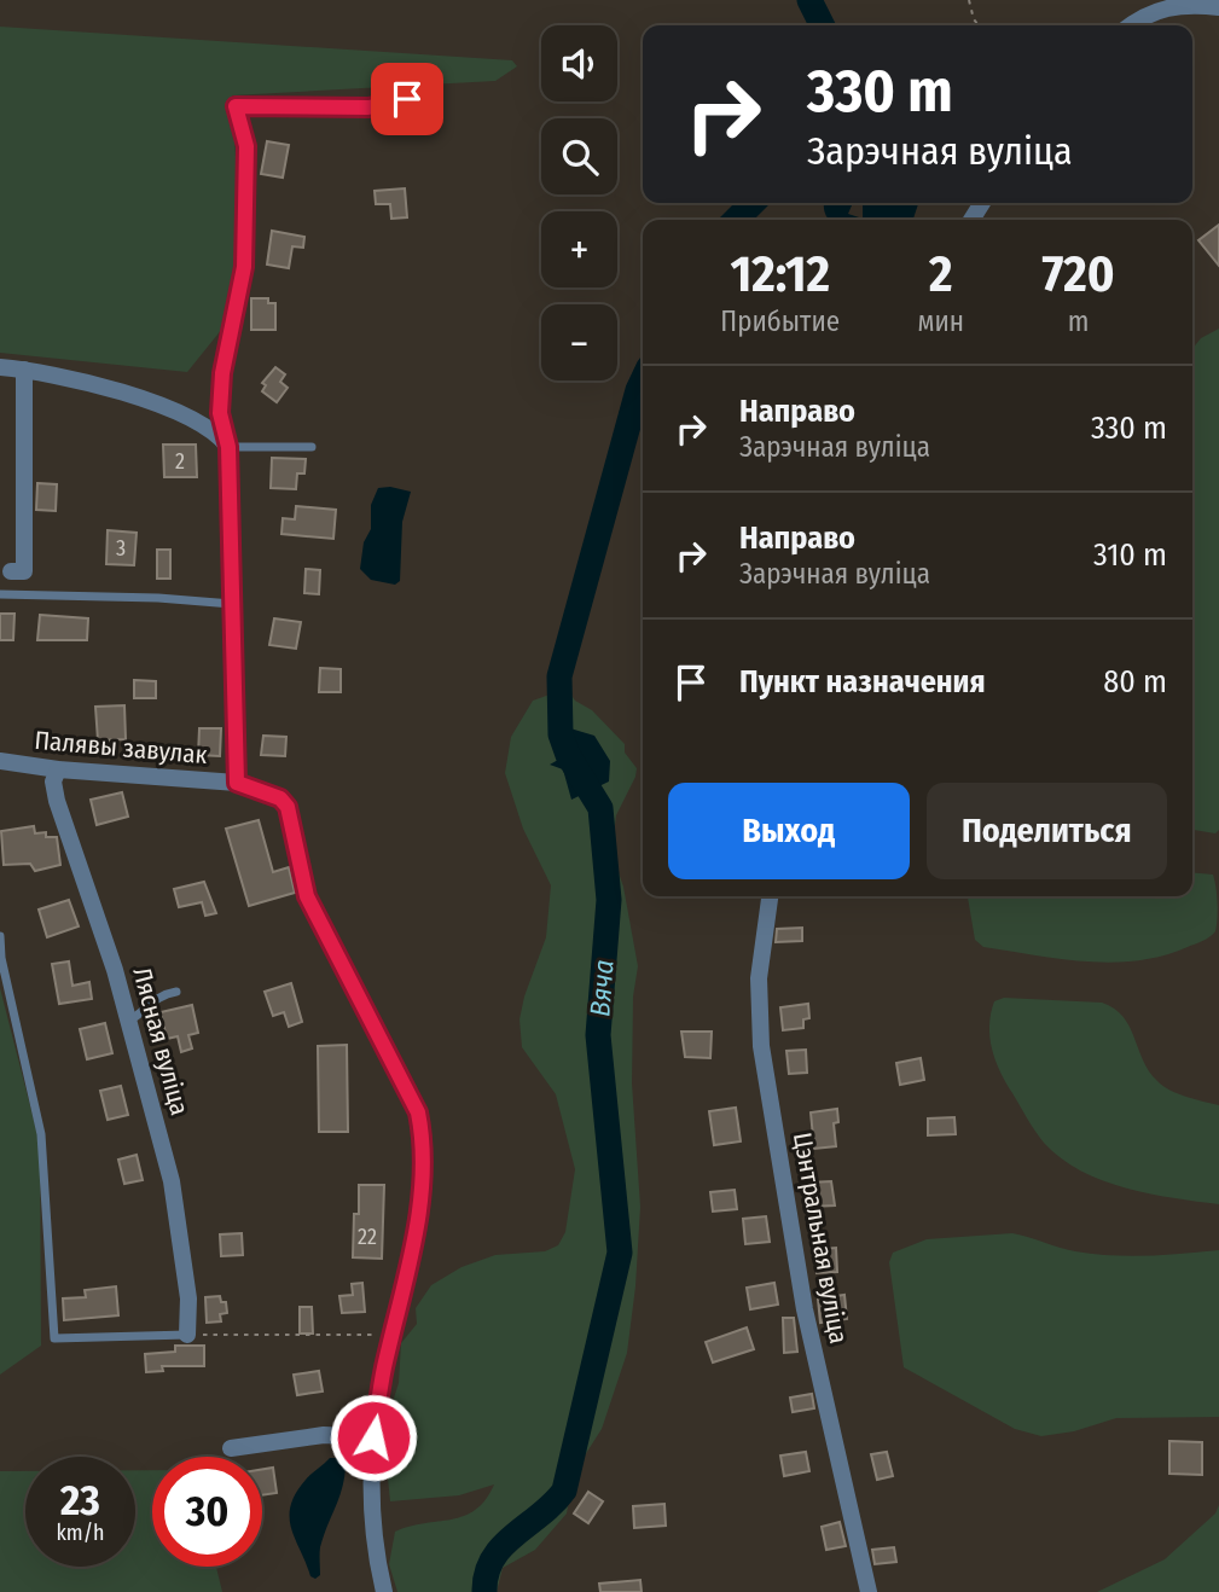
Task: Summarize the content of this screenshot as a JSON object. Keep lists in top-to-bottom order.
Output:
{
  "streets": {
    "street": ["Палявы завулак", "Лясная вуліца", "Цэнтральная вуліца"]
  },
  "crossings": [
    ["Палявы завулак", "Лясная вуліца"]
  ],
  "water": ["Вяча"],
  "house_numbers": ["2", "3", "22"],
  "page": {
    "map_buttons": ["+", "−"],
    "turn": ["330 m", "Зарэчная вуліца"],
    "eta": [
      "12:12",
      "Прибытие",
      "2",
      "мин",
      "720",
      "m"
    ],
    "list": [
      {
        "name": "Направо",
        "note": "Зарэчная вуліца",
        "value": "330 m"
      },
      {
        "name": "Направо",
        "note": "Зарэчная вуліца",
        "value": "310 m"
      },
      {
        "name": "Пункт назначения",
        "value": "80 m"
      }
    ],
    "buttons": ["Выход", "Поделиться"],
    "speed": "23 km/h",
    "limit": "30"
  }
}
